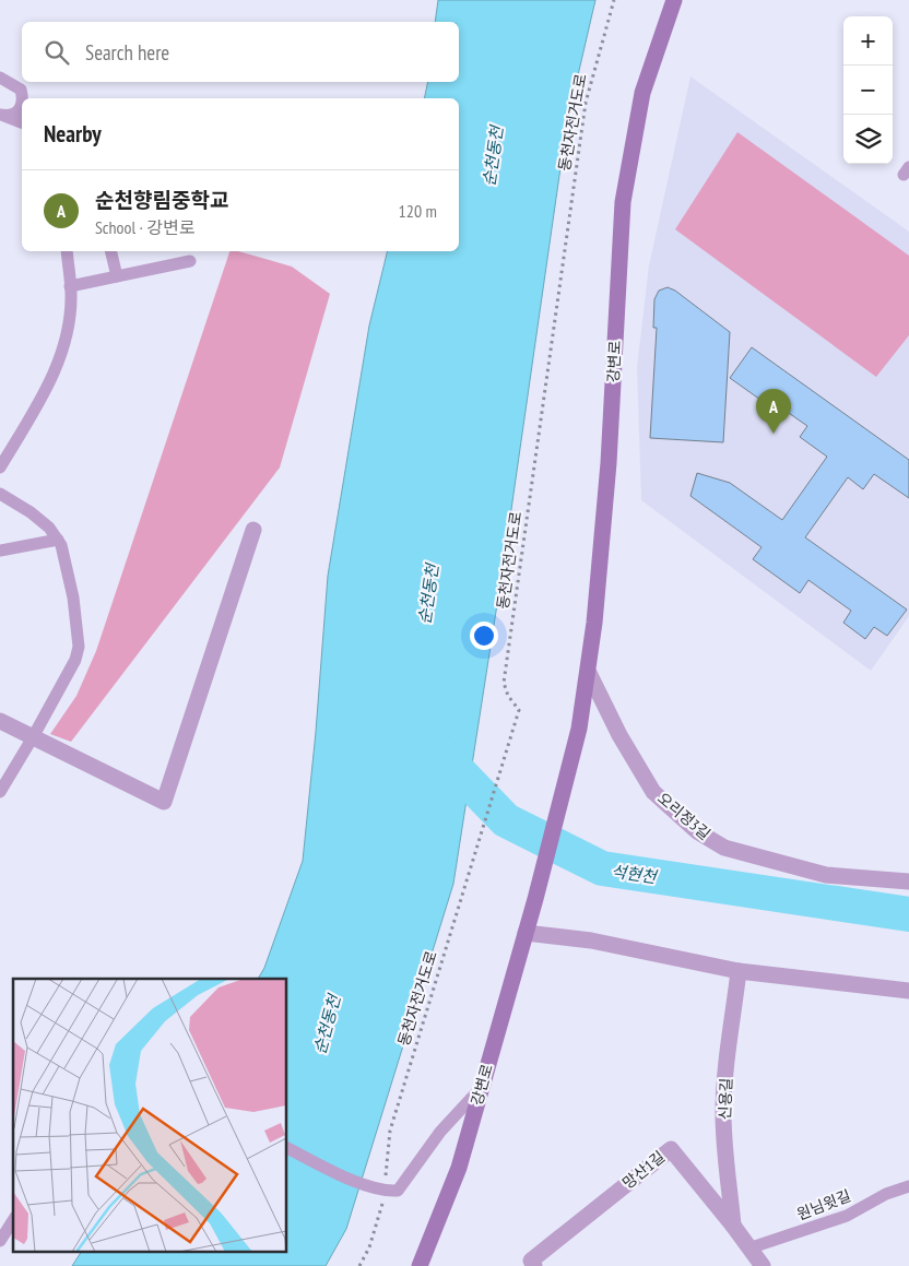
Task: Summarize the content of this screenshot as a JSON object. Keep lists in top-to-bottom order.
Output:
{
  "streets": {
    "main road": ["강변로"],
    "street": ["오리정3길", "신용길", "망산1길"],
    "lane": ["원님윗길"],
    "path": ["동천자전거도로"]
  },
  "crossings": [
    ["강변로", "오리정3길"],
    ["신용길", "망산1길"],
    ["망산1길", "원님윗길"]
  ],
  "water": ["순천동천", "석현천"],
  "page": {
    "map_buttons": ["+", "−"],
    "search": "Search here",
    "heading": "Nearby",
    "list": [
      {
        "mark": "A",
        "name": "순천향림중학교",
        "note": "School · 강변로",
        "value": "120 m"
      }
    ],
    "pins": "A"
  }
}
